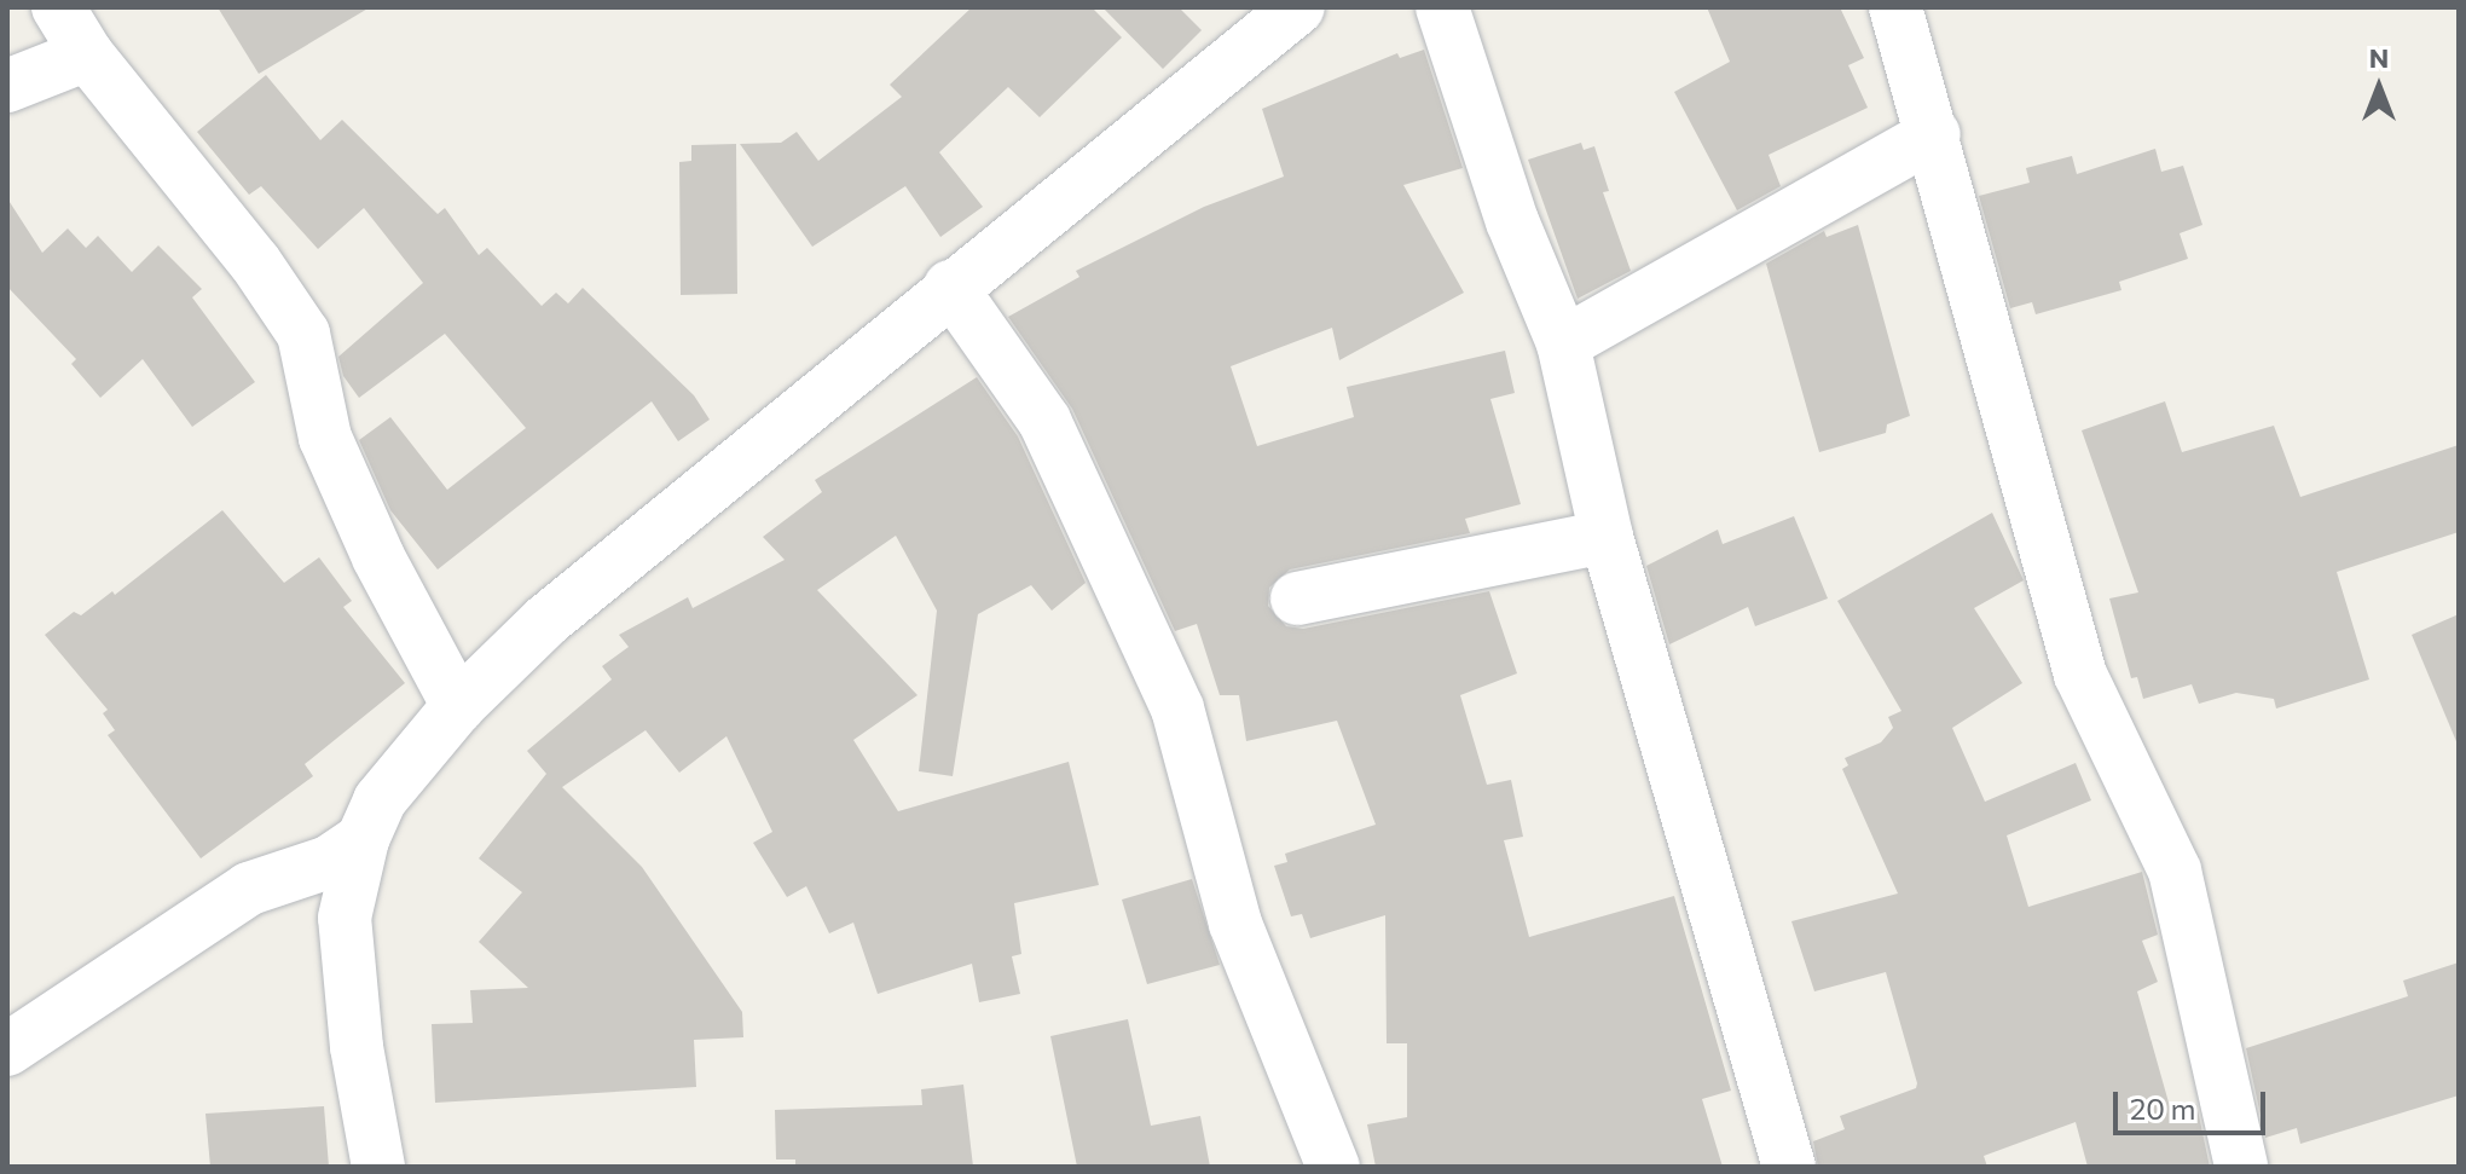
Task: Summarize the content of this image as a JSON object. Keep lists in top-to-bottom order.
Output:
{
  "scale_bar": "20 m",
  "north": "top"
}
